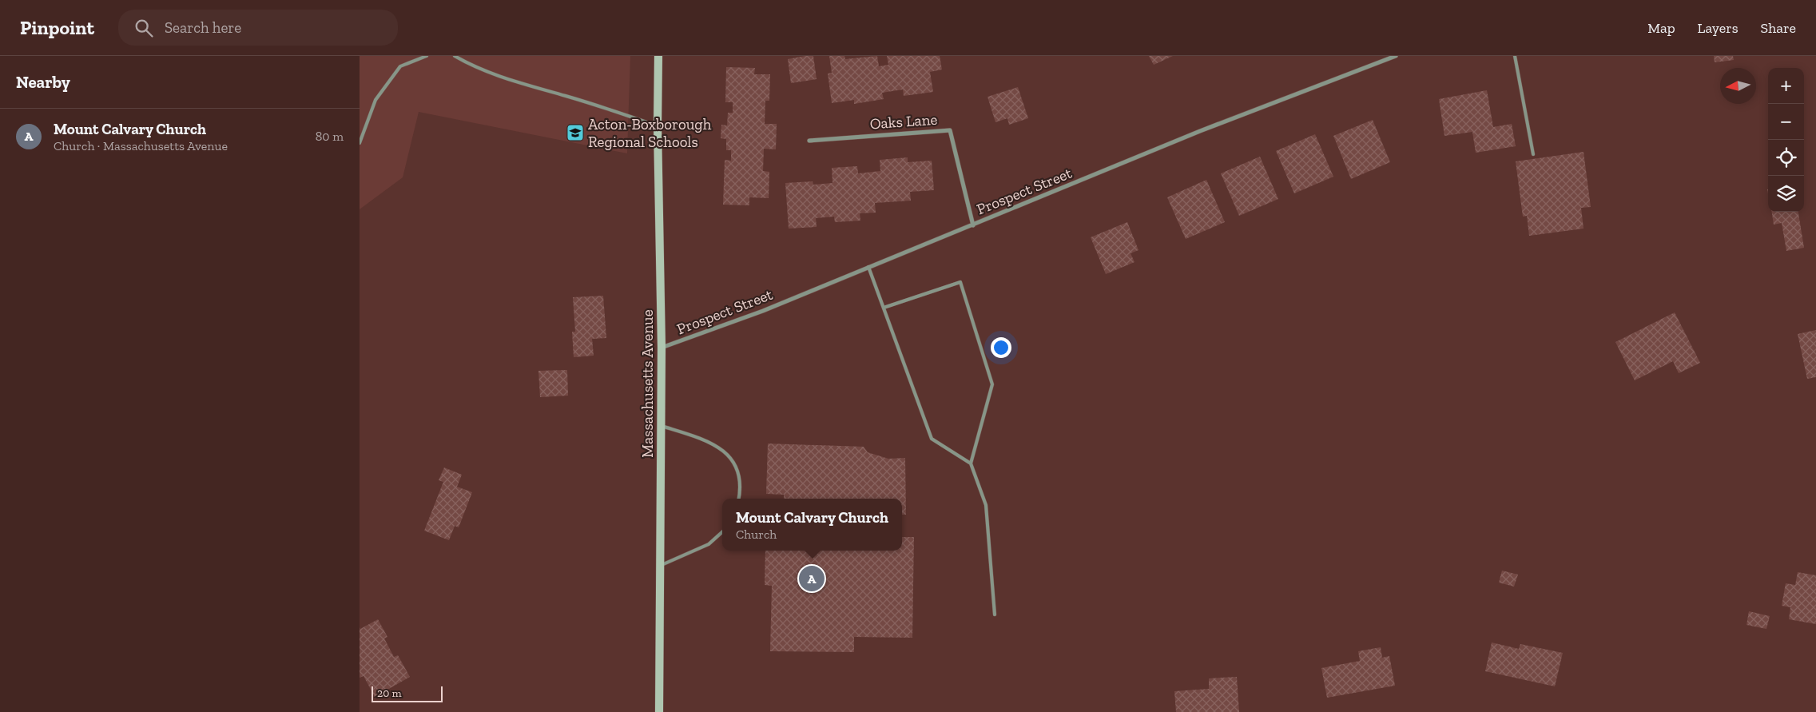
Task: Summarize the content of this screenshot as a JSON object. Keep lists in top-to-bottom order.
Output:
{
  "streets": {
    "main road": ["Massachusetts Avenue"],
    "street": ["Oaks Lane", "Prospect Street"]
  },
  "crossings": [
    ["Oaks Lane", "Prospect Street"],
    ["Prospect Street", "Massachusetts Avenue"]
  ],
  "places": {
    "school or university": ["Acton-Boxborough Regional Schools"]
  },
  "scale_bar": "20 m",
  "north": "left",
  "page": {
    "header": "Pinpoint",
    "search": "Search here",
    "nav": ["Map", "Layers", "Share"],
    "heading": "Nearby",
    "map_buttons": ["+", "−"],
    "list": [
      {
        "mark": "A",
        "name": "Mount Calvary Church",
        "note": "Church · Massachusetts Avenue",
        "value": "80 m"
      }
    ],
    "popup": ["Mount Calvary Church", "Church"],
    "pins": "A",
    "scale": "20 m"
  }
}
